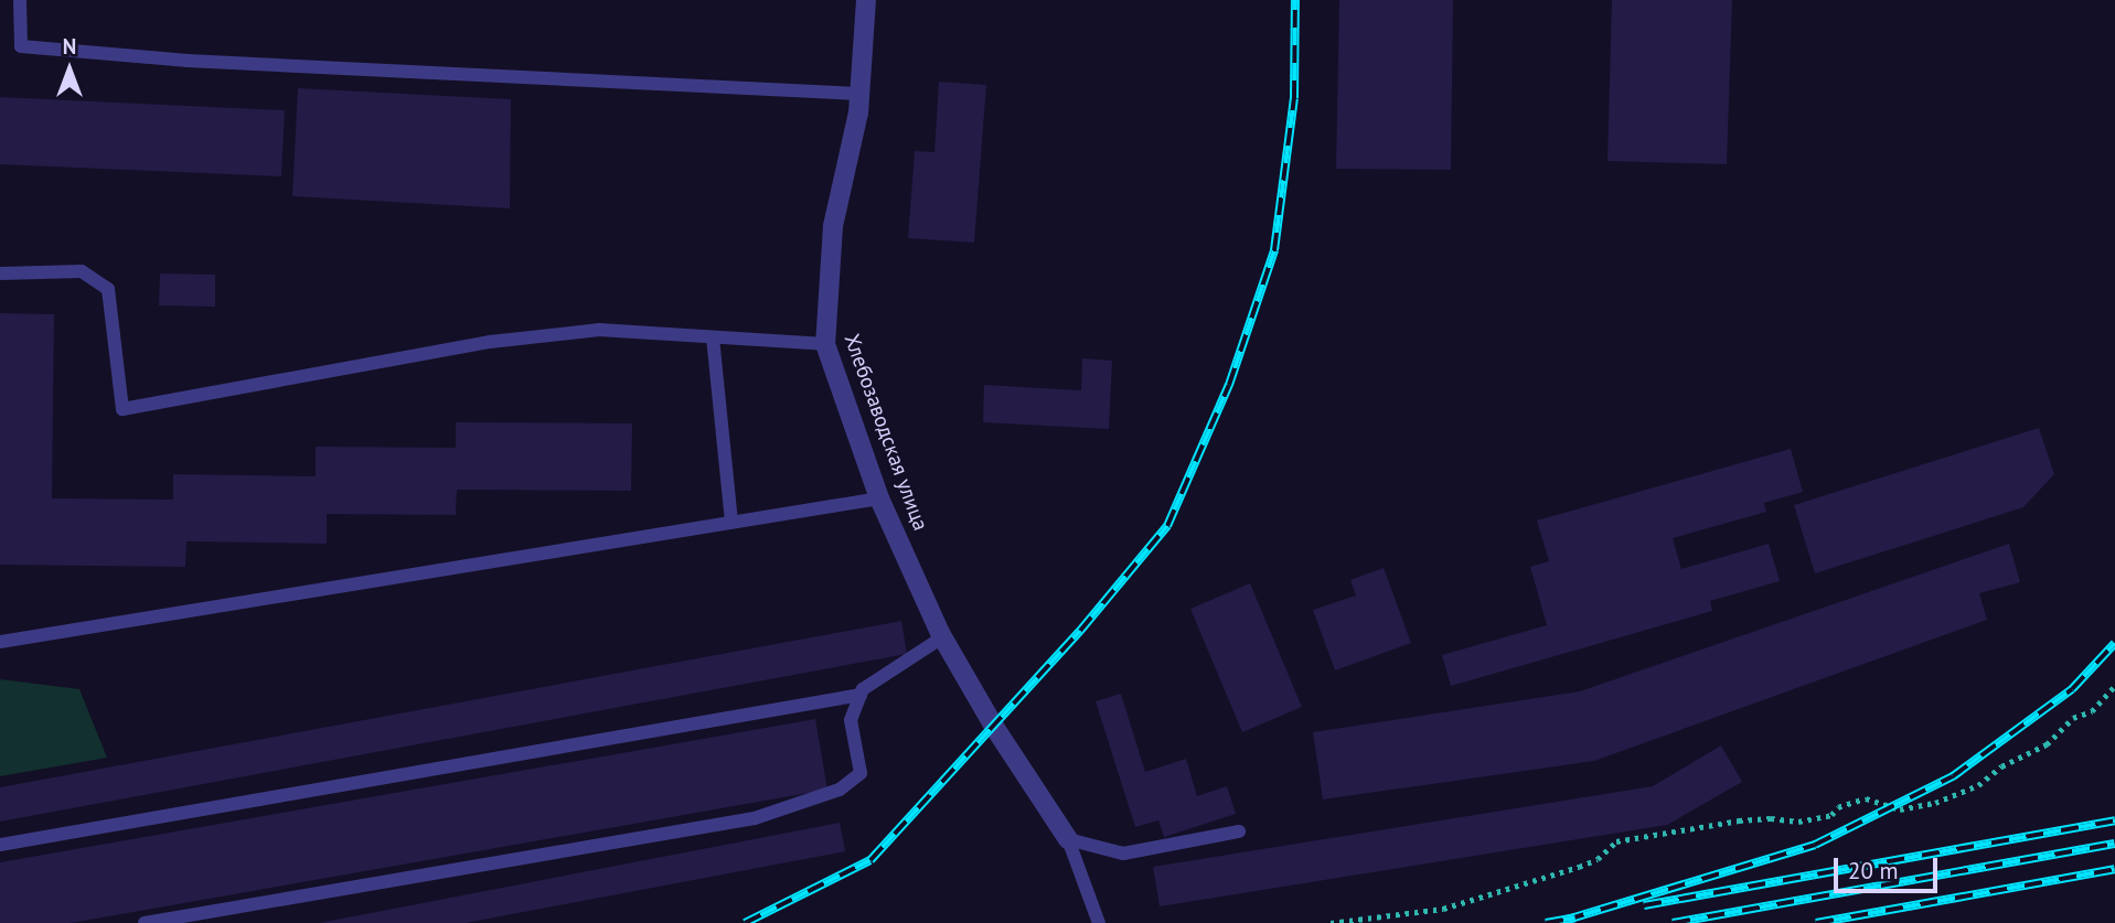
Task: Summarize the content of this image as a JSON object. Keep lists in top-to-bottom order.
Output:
{
  "streets": {
    "street": ["Хлебозаводская улица"]
  },
  "scale_bar": "20 m",
  "north": "top"
}
